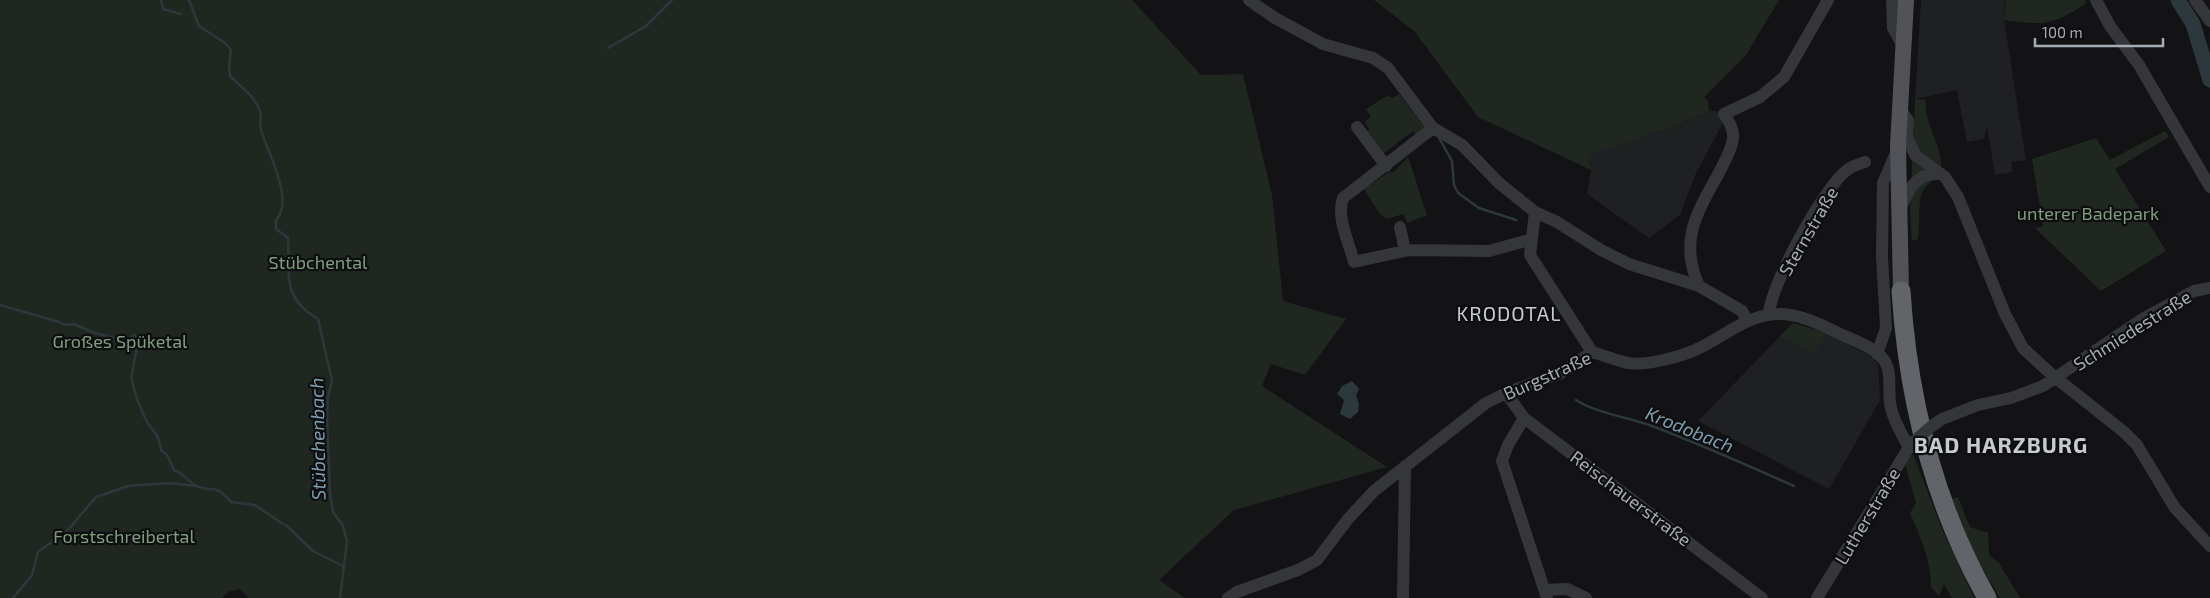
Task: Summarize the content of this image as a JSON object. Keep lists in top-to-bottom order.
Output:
{
  "streets": {
    "street": [
      "Sternstraße",
      "Schmiedestraße",
      "Burgstraße",
      "Reischauerstraße",
      "Lutherstraße"
    ]
  },
  "crossings": [
    ["Sternstraße", "Burgstraße"],
    ["Schmiedestraße", "Lutherstraße"],
    ["Burgstraße", "Reischauerstraße"]
  ],
  "districts": ["KRODOTAL", "BAD HARZBURG"],
  "water": ["Krodobach", "Stübchenbach"],
  "parks": [
    "unterer Badepark",
    "Stübchental",
    "Großes Spüketal",
    "Forstschreibertal"
  ],
  "scale_bar": "100 m"
}
